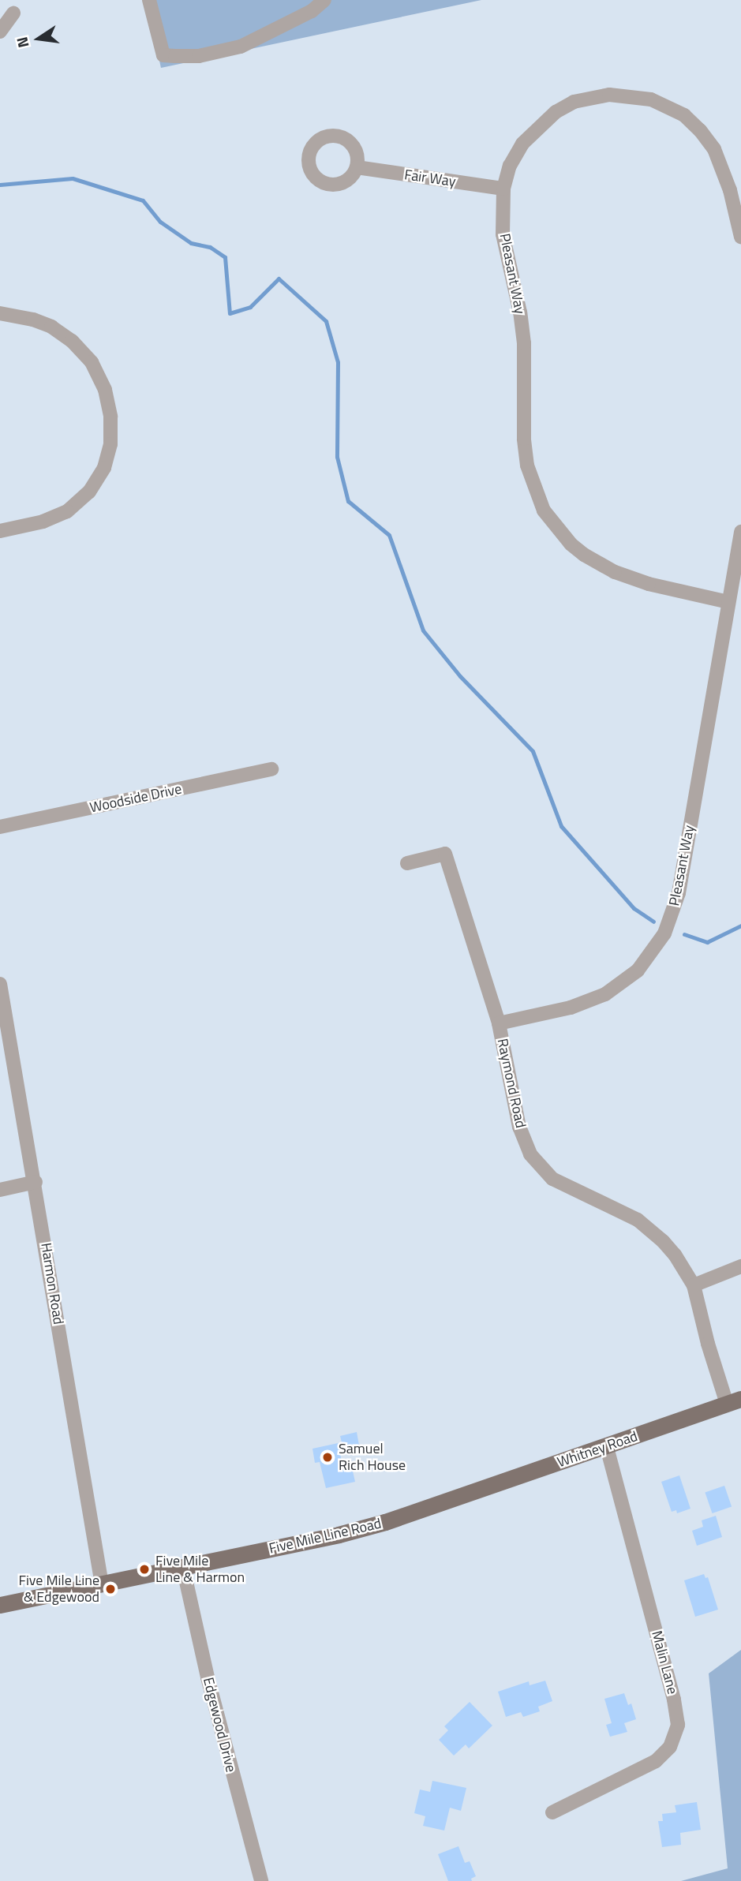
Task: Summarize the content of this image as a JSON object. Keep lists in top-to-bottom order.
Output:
{
  "streets": {
    "main road": ["Whitney Road", "Five Mile Line Road"],
    "street": [
      "Fair Way",
      "Pleasant Way",
      "Woodside Drive",
      "Raymond Road",
      "Harmon Road",
      "Malin Lane",
      "Edgewood Drive"
    ]
  },
  "crossings": [
    ["Fair Way", "Pleasant Way"],
    ["Pleasant Way", "Raymond Road"],
    ["Raymond Road", "Whitney Road"],
    ["Harmon Road", "Five Mile Line Road"],
    ["Whitney Road", "Five Mile Line Road"],
    ["Whitney Road", "Malin Lane"],
    ["Five Mile Line Road", "Edgewood Drive"]
  ],
  "places": ["Samuel Rich House", "Five Mile Line & Harmon", "Five Mile Line & Edgewood"],
  "north": "left"
}
